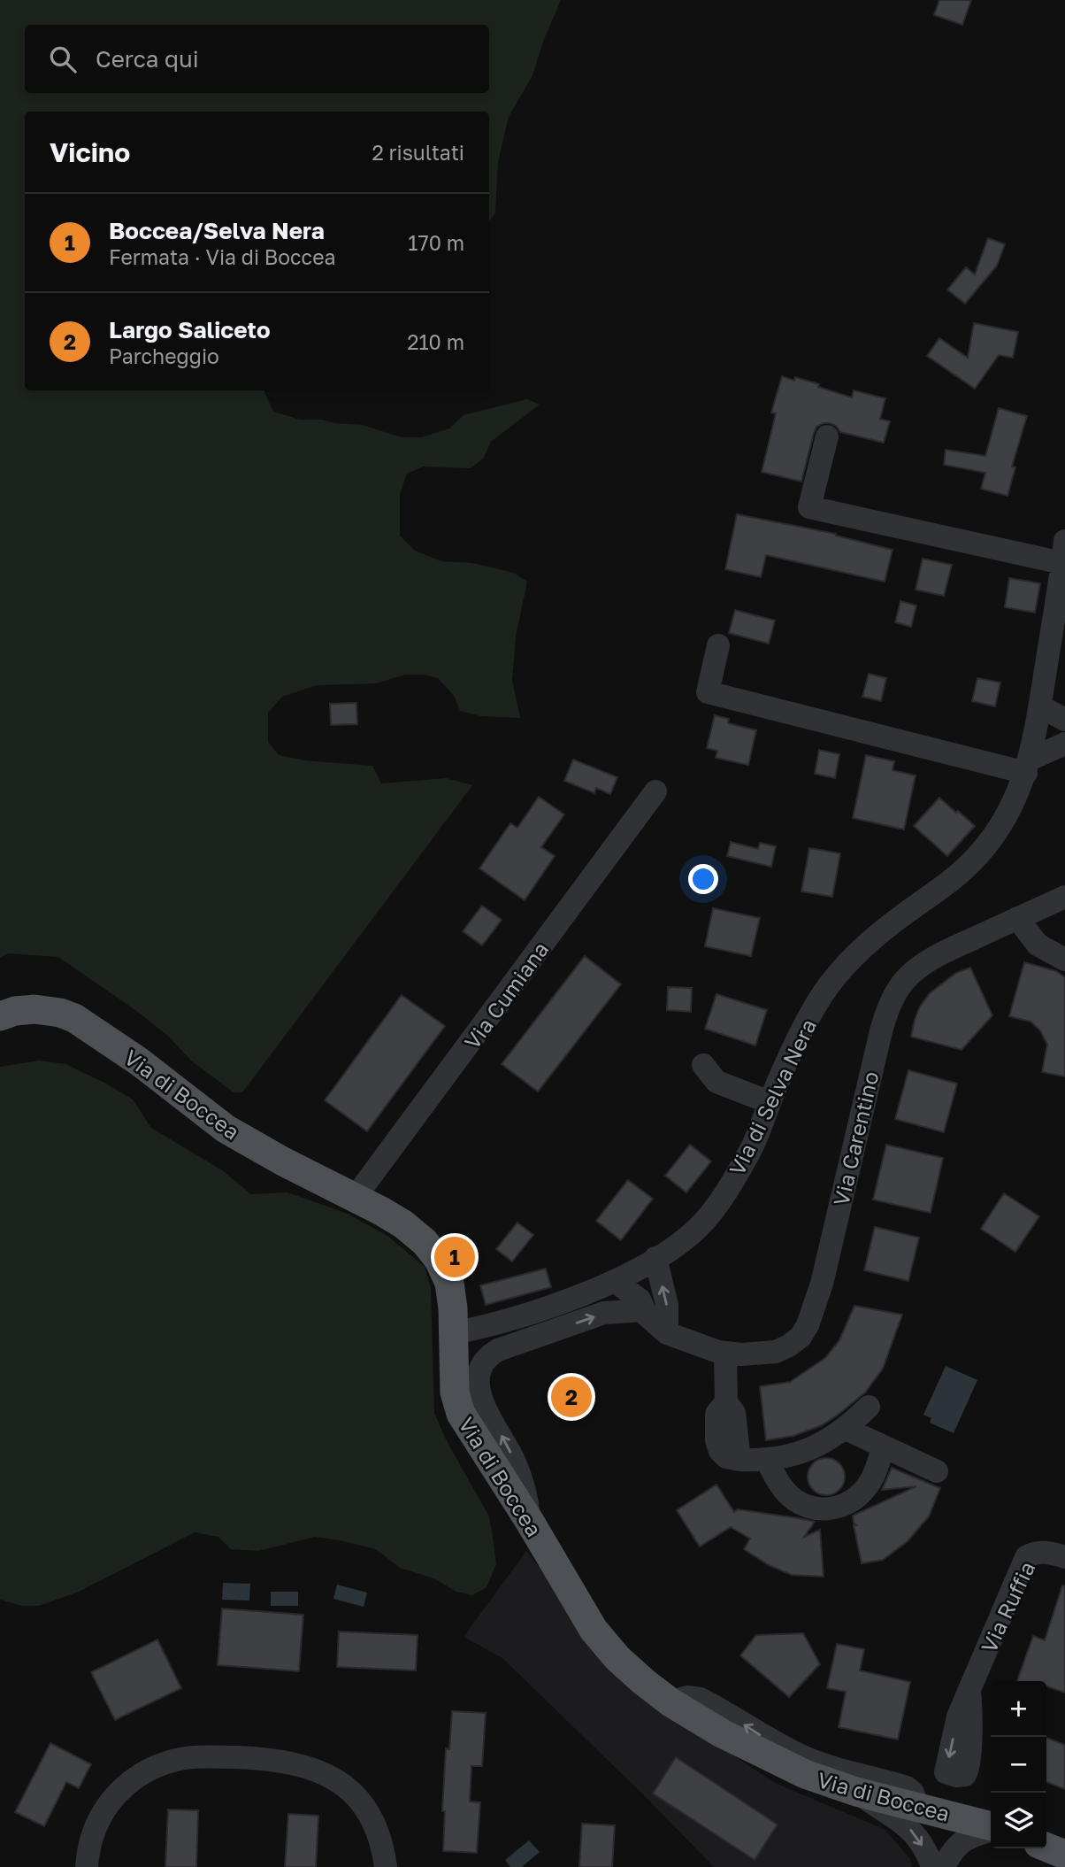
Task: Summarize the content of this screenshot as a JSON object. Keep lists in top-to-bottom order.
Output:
{
  "streets": {
    "main road": ["Via di Boccea"],
    "street": [
      "Via Cumiana",
      "Via di Selva Nera",
      "Via Carentino",
      "Via Ruffia"
    ]
  },
  "crossings": [
    ["Via Cumiana", "Via di Boccea"],
    ["Via di Boccea", "Via di Selva Nera"],
    ["Via di Selva Nera", "Via Carentino"]
  ],
  "page": {
    "search": "Cerca qui",
    "heading": ["Vicino", "2 risultati"],
    "list": [
      {
        "mark": "1",
        "name": "Boccea/Selva Nera",
        "note": "Fermata · Via di Boccea",
        "value": "170 m"
      },
      {
        "mark": "2",
        "name": "Largo Saliceto",
        "note": "Parcheggio",
        "value": "210 m"
      }
    ],
    "pins": ["1", "2"],
    "map_buttons": ["+", "−"]
  }
}
